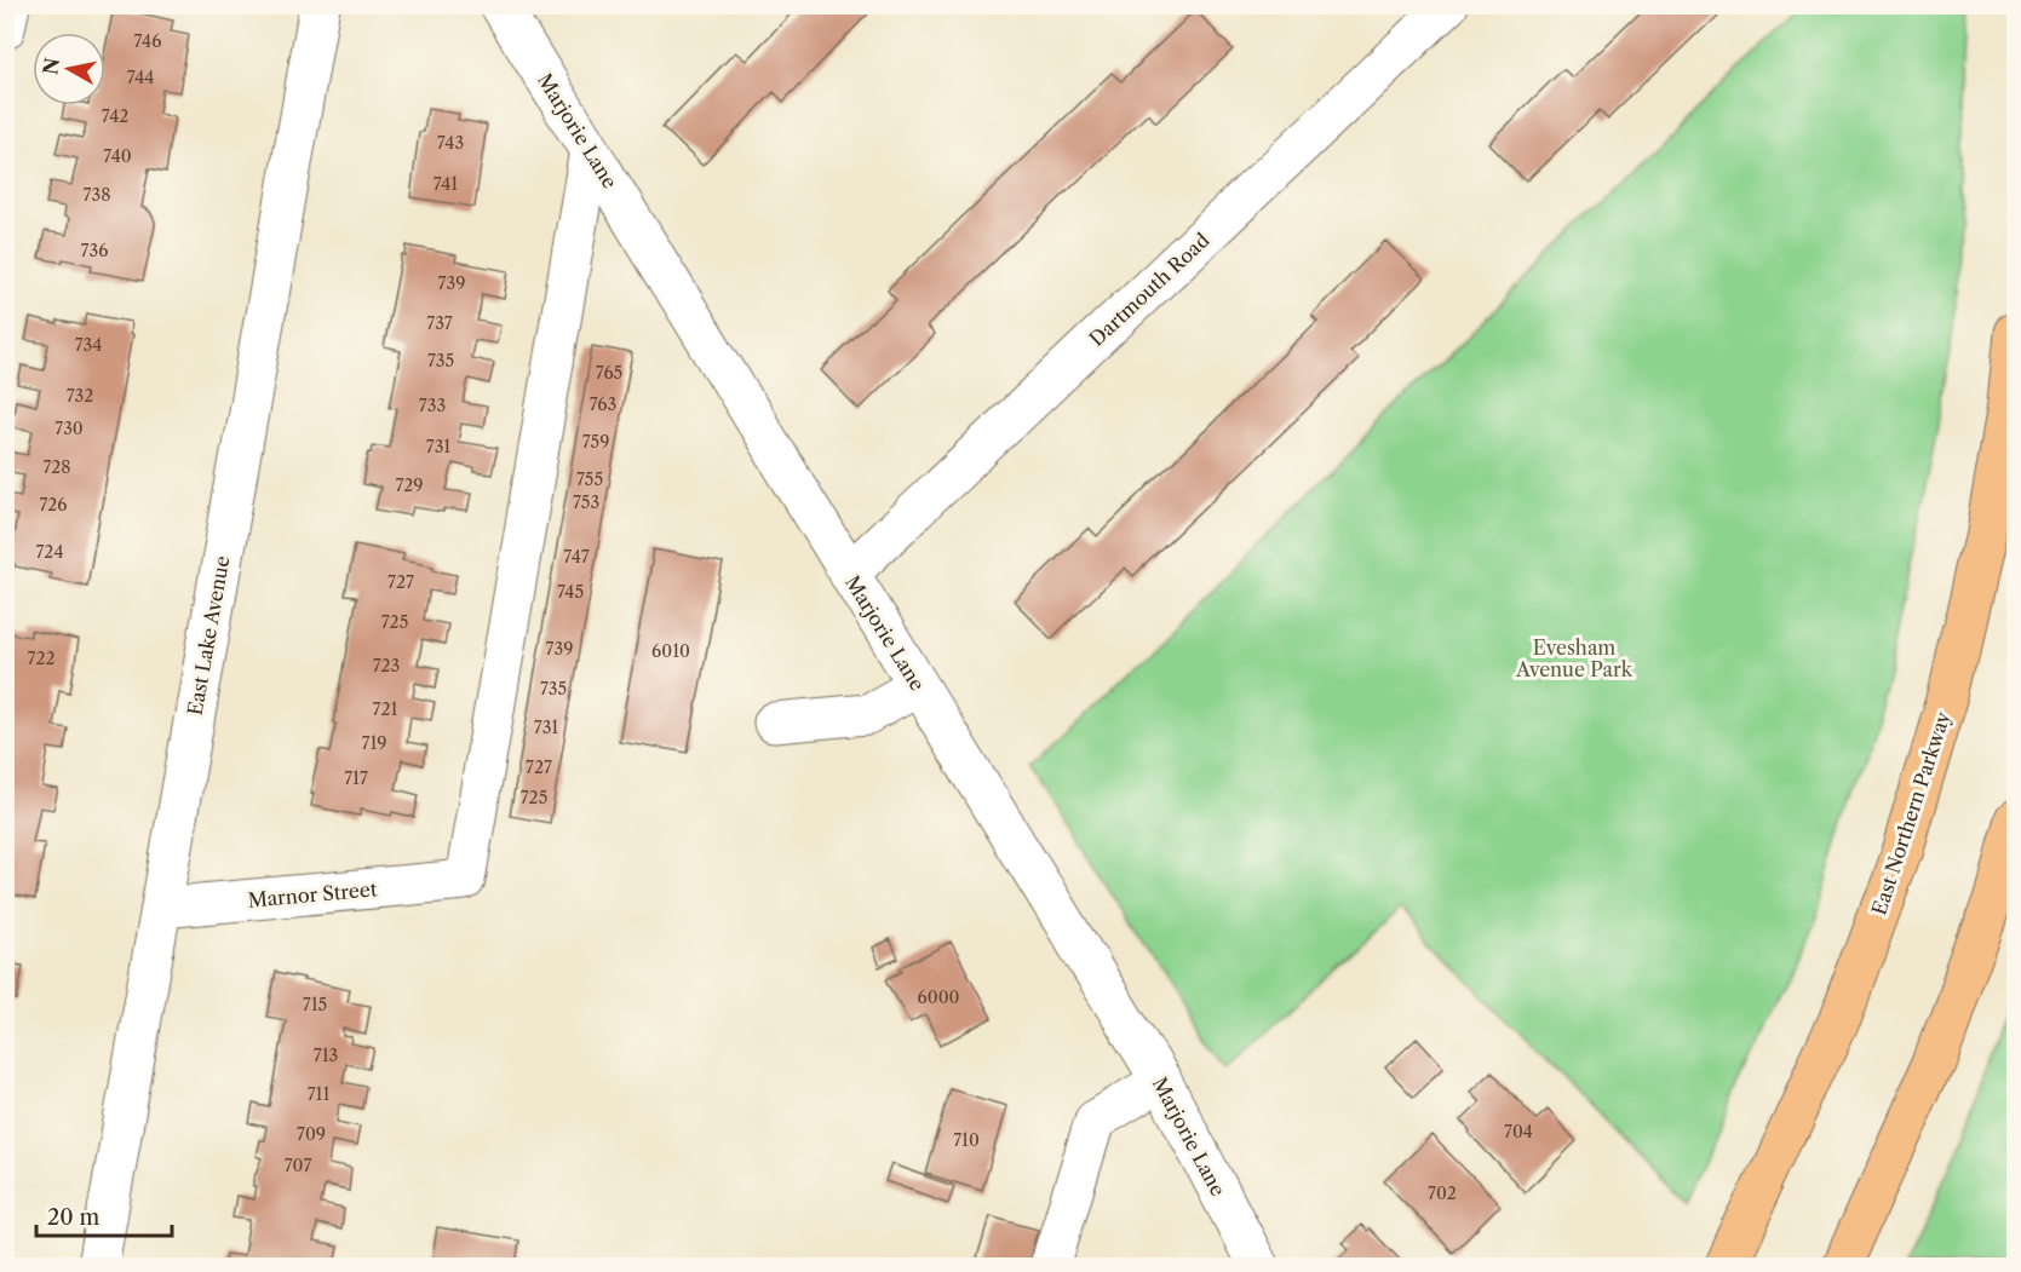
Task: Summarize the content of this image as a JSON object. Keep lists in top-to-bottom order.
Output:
{
  "streets": {
    "main road": ["East Northern Parkway"],
    "street": [
      "Marjorie Lane",
      "Dartmouth Road",
      "East Lake Avenue",
      "Marnor Street"
    ]
  },
  "crossings": [
    ["Marjorie Lane", "Dartmouth Road"],
    ["Marjorie Lane", "Marnor Street"],
    ["East Lake Avenue", "Marnor Street"]
  ],
  "parks": ["Evesham Avenue Park"],
  "house_numbers": [
    "746",
    "744",
    "742",
    "743",
    "740",
    "741",
    "738",
    "736",
    "739",
    "737",
    "734",
    "735",
    "765",
    "732",
    "763",
    "733",
    "730",
    "759",
    "731",
    "728",
    "755",
    "729",
    "753",
    "726",
    "724",
    "747",
    "727",
    "745",
    "725",
    "739",
    "6010",
    "722",
    "723",
    "735",
    "721",
    "731",
    "719",
    "727",
    "717",
    "725",
    "6000",
    "715",
    "713",
    "711",
    "704",
    "709",
    "710",
    "707",
    "702"
  ],
  "scale_bar": "20 m",
  "north": "left"
}
